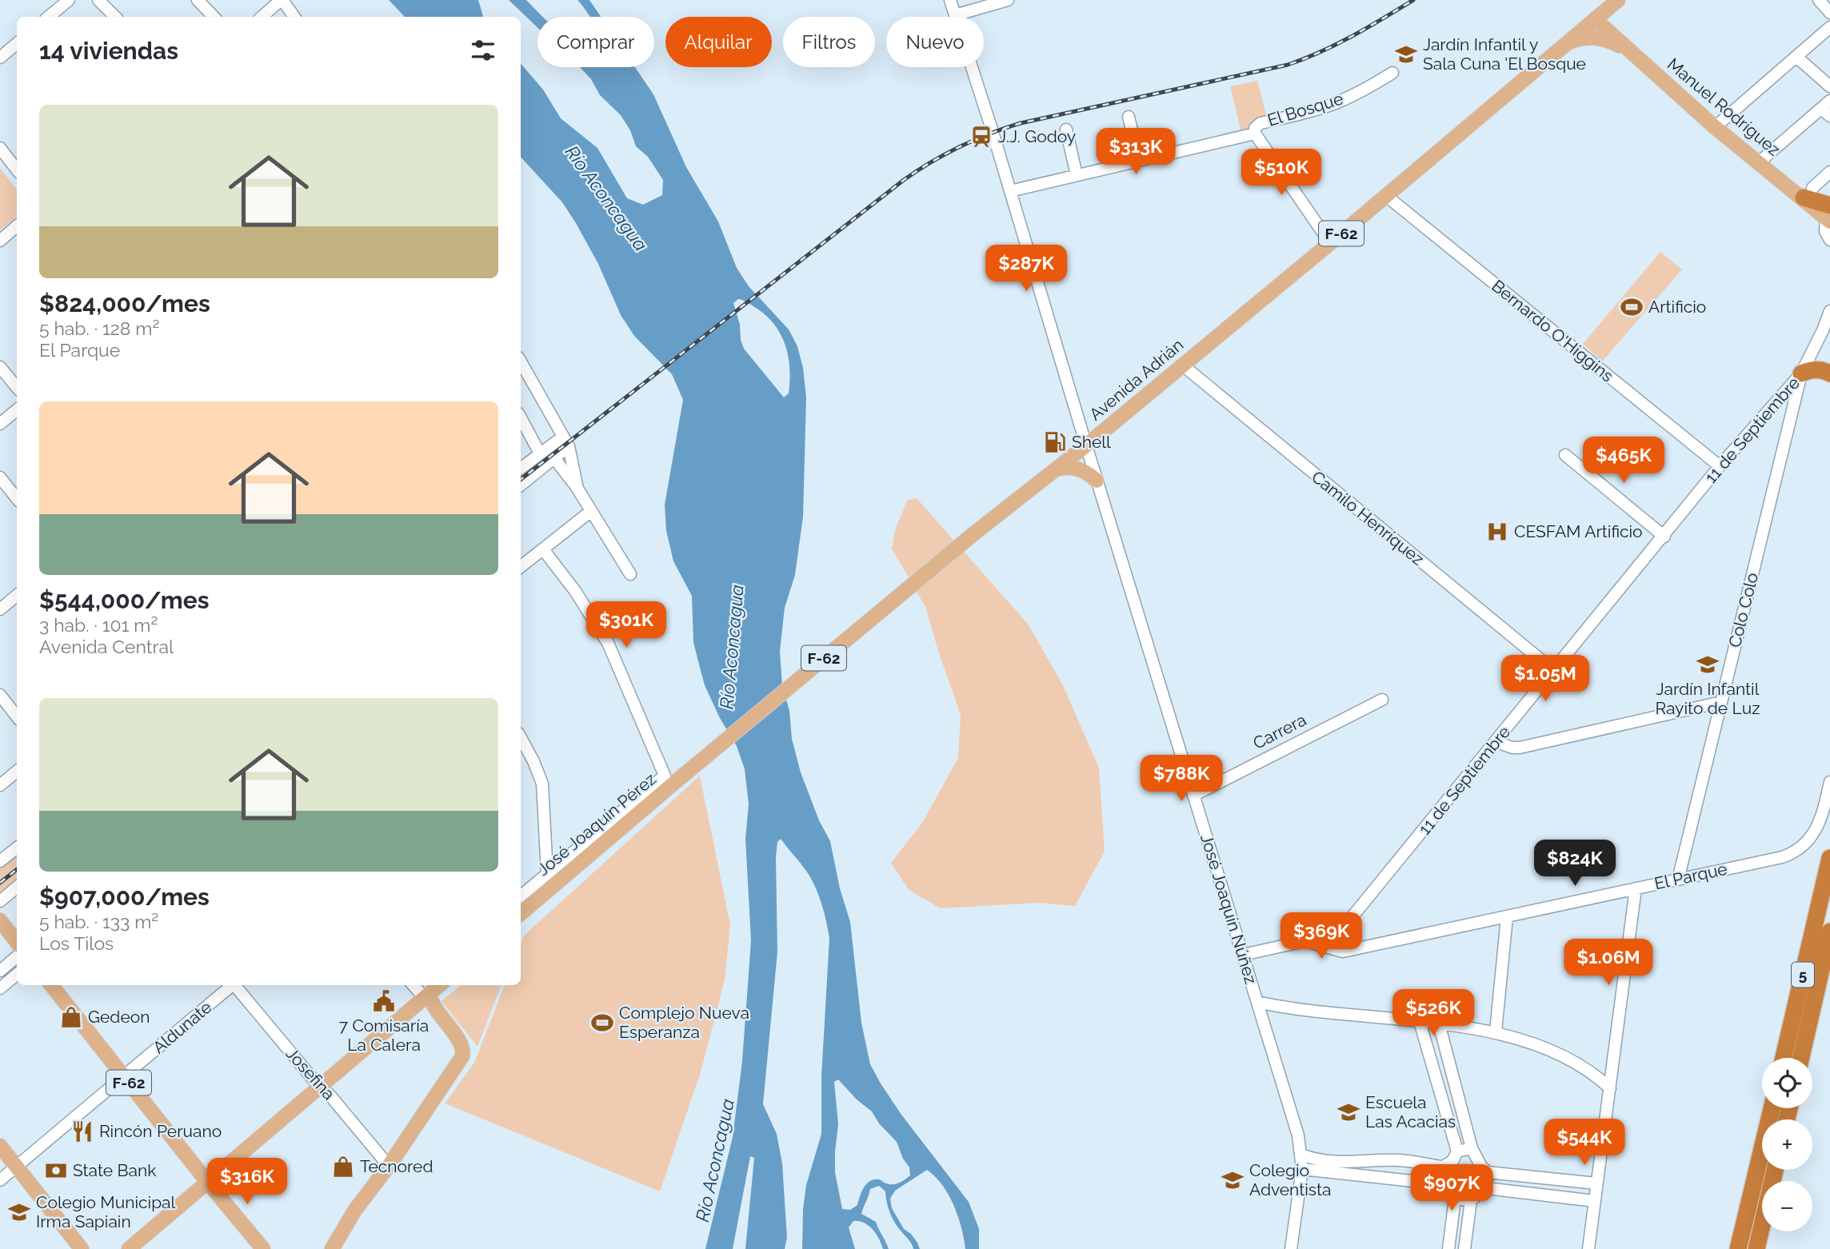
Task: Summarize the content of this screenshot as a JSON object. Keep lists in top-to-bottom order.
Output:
{
  "streets": {
    "highway": ["5"],
    "main road": [
      "Manuel Rodríguez",
      "F-62",
      "Avenida Adrián",
      "José Joaquín Pérez"
    ],
    "street": [
      "El Bosque",
      "Bernardo O'Higgins",
      "11 de Septiembre",
      "Camilo Henríquez",
      "Colo Colo",
      "Carrera",
      "El Parque",
      "José Joaquín Núñez",
      "Aldunate",
      "Josefina"
    ]
  },
  "crossings": [
    ["Manuel Rodríguez", "Avenida Adrián"],
    ["El Bosque", "Avenida Adrián"],
    ["El Bosque", "José Joaquín Núñez"],
    ["F-62", "Aldunate"],
    ["Bernardo O'Higgins", "Avenida Adrián"],
    ["Bernardo O'Higgins", "11 de Septiembre"],
    ["Avenida Adrián", "Camilo Henríquez"],
    ["Avenida Adrián", "José Joaquín Pérez"],
    ["Avenida Adrián", "José Joaquín Núñez"],
    ["11 de Septiembre", "Camilo Henríquez"],
    ["11 de Septiembre", "Colo Colo"],
    ["11 de Septiembre", "El Parque"],
    ["11 de Septiembre", "José Joaquín Núñez"],
    ["Colo Colo", "El Parque"],
    ["Carrera", "José Joaquín Núñez"]
  ],
  "water": ["Río Aconcagua"],
  "places": {
    "school or university": [
      "Jardín Infantil y Sala Cuna 'El Bosque",
      "Jardín Infantil Rayito de Luz",
      "Escuela Las Acacias",
      "Colegio Adventista",
      "Colegio Municipal Irma Sapiain"
    ],
    "station": ["J.J. Godoy"],
    "sports": ["Artificio", "Complejo Nueva Esperanza"],
    "fuel station": ["Shell"],
    "hospital": ["CESFAM Artificio"],
    "public building": ["7 Comisaría La Calera"],
    "shop": ["Gedeon", "Tecnored"],
    "restaurant": ["Rincón Peruano"],
    "bank": ["State Bank"]
  },
  "page": {
    "chip": [
      "Comprar",
      "Alquilar",
      "Filtros",
      "Nuevo"
    ],
    "heading": "14 viviendas",
    "list": [
      {
        "name": "$824,000/mes",
        "note": "5 hab. · 128 m² · El Parque"
      },
      {
        "name": "$544,000/mes",
        "note": "3 hab. · 101 m² · Avenida Central"
      },
      {
        "name": "$907,000/mes",
        "note": "5 hab. · 133 m² · Los Tilos"
      }
    ],
    "price": [
      "$313K",
      "$510K",
      "$287K",
      "$465K",
      "$301K",
      "$1.05M",
      "$788K",
      "$824K",
      "$369K",
      "$1.06M",
      "$526K",
      "$544K",
      "$316K",
      "$907K"
    ],
    "map_buttons": ["+", "−"]
  }
}
